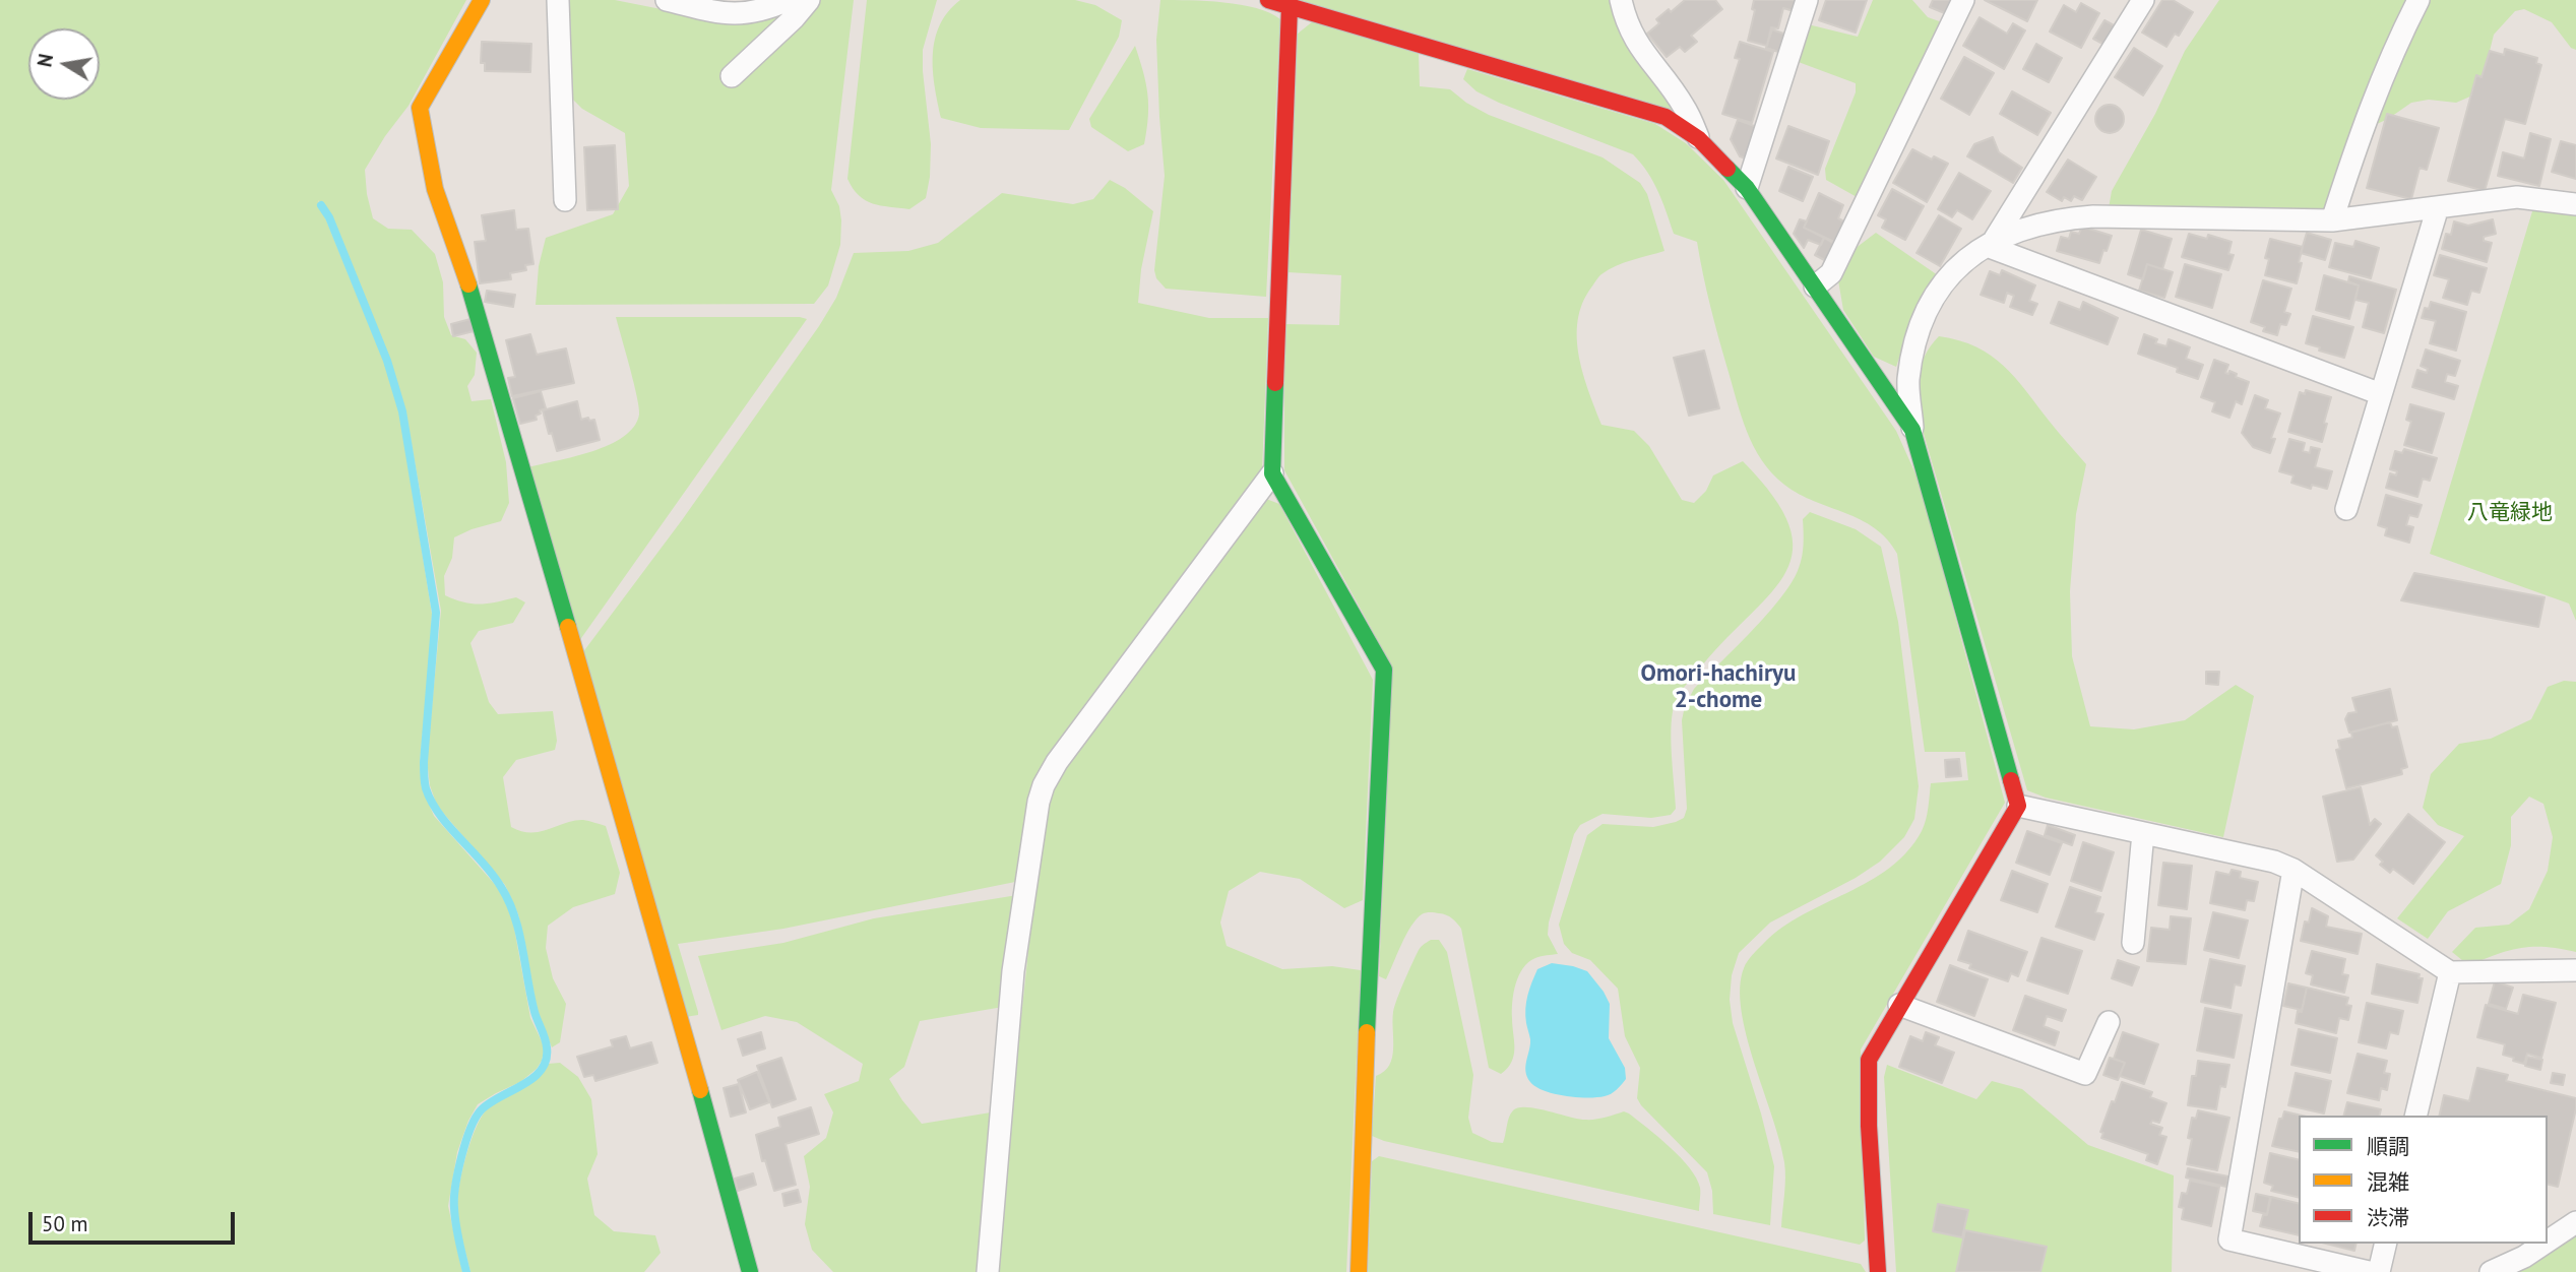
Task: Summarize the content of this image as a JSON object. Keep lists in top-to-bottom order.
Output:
{
  "districts": ["Omori-hachiryu 2-chome"],
  "parks": ["八竜緑地"],
  "legend": ["順調", "混雑", "渋滞"],
  "scale_bar": "50 m",
  "north": "left"
}
